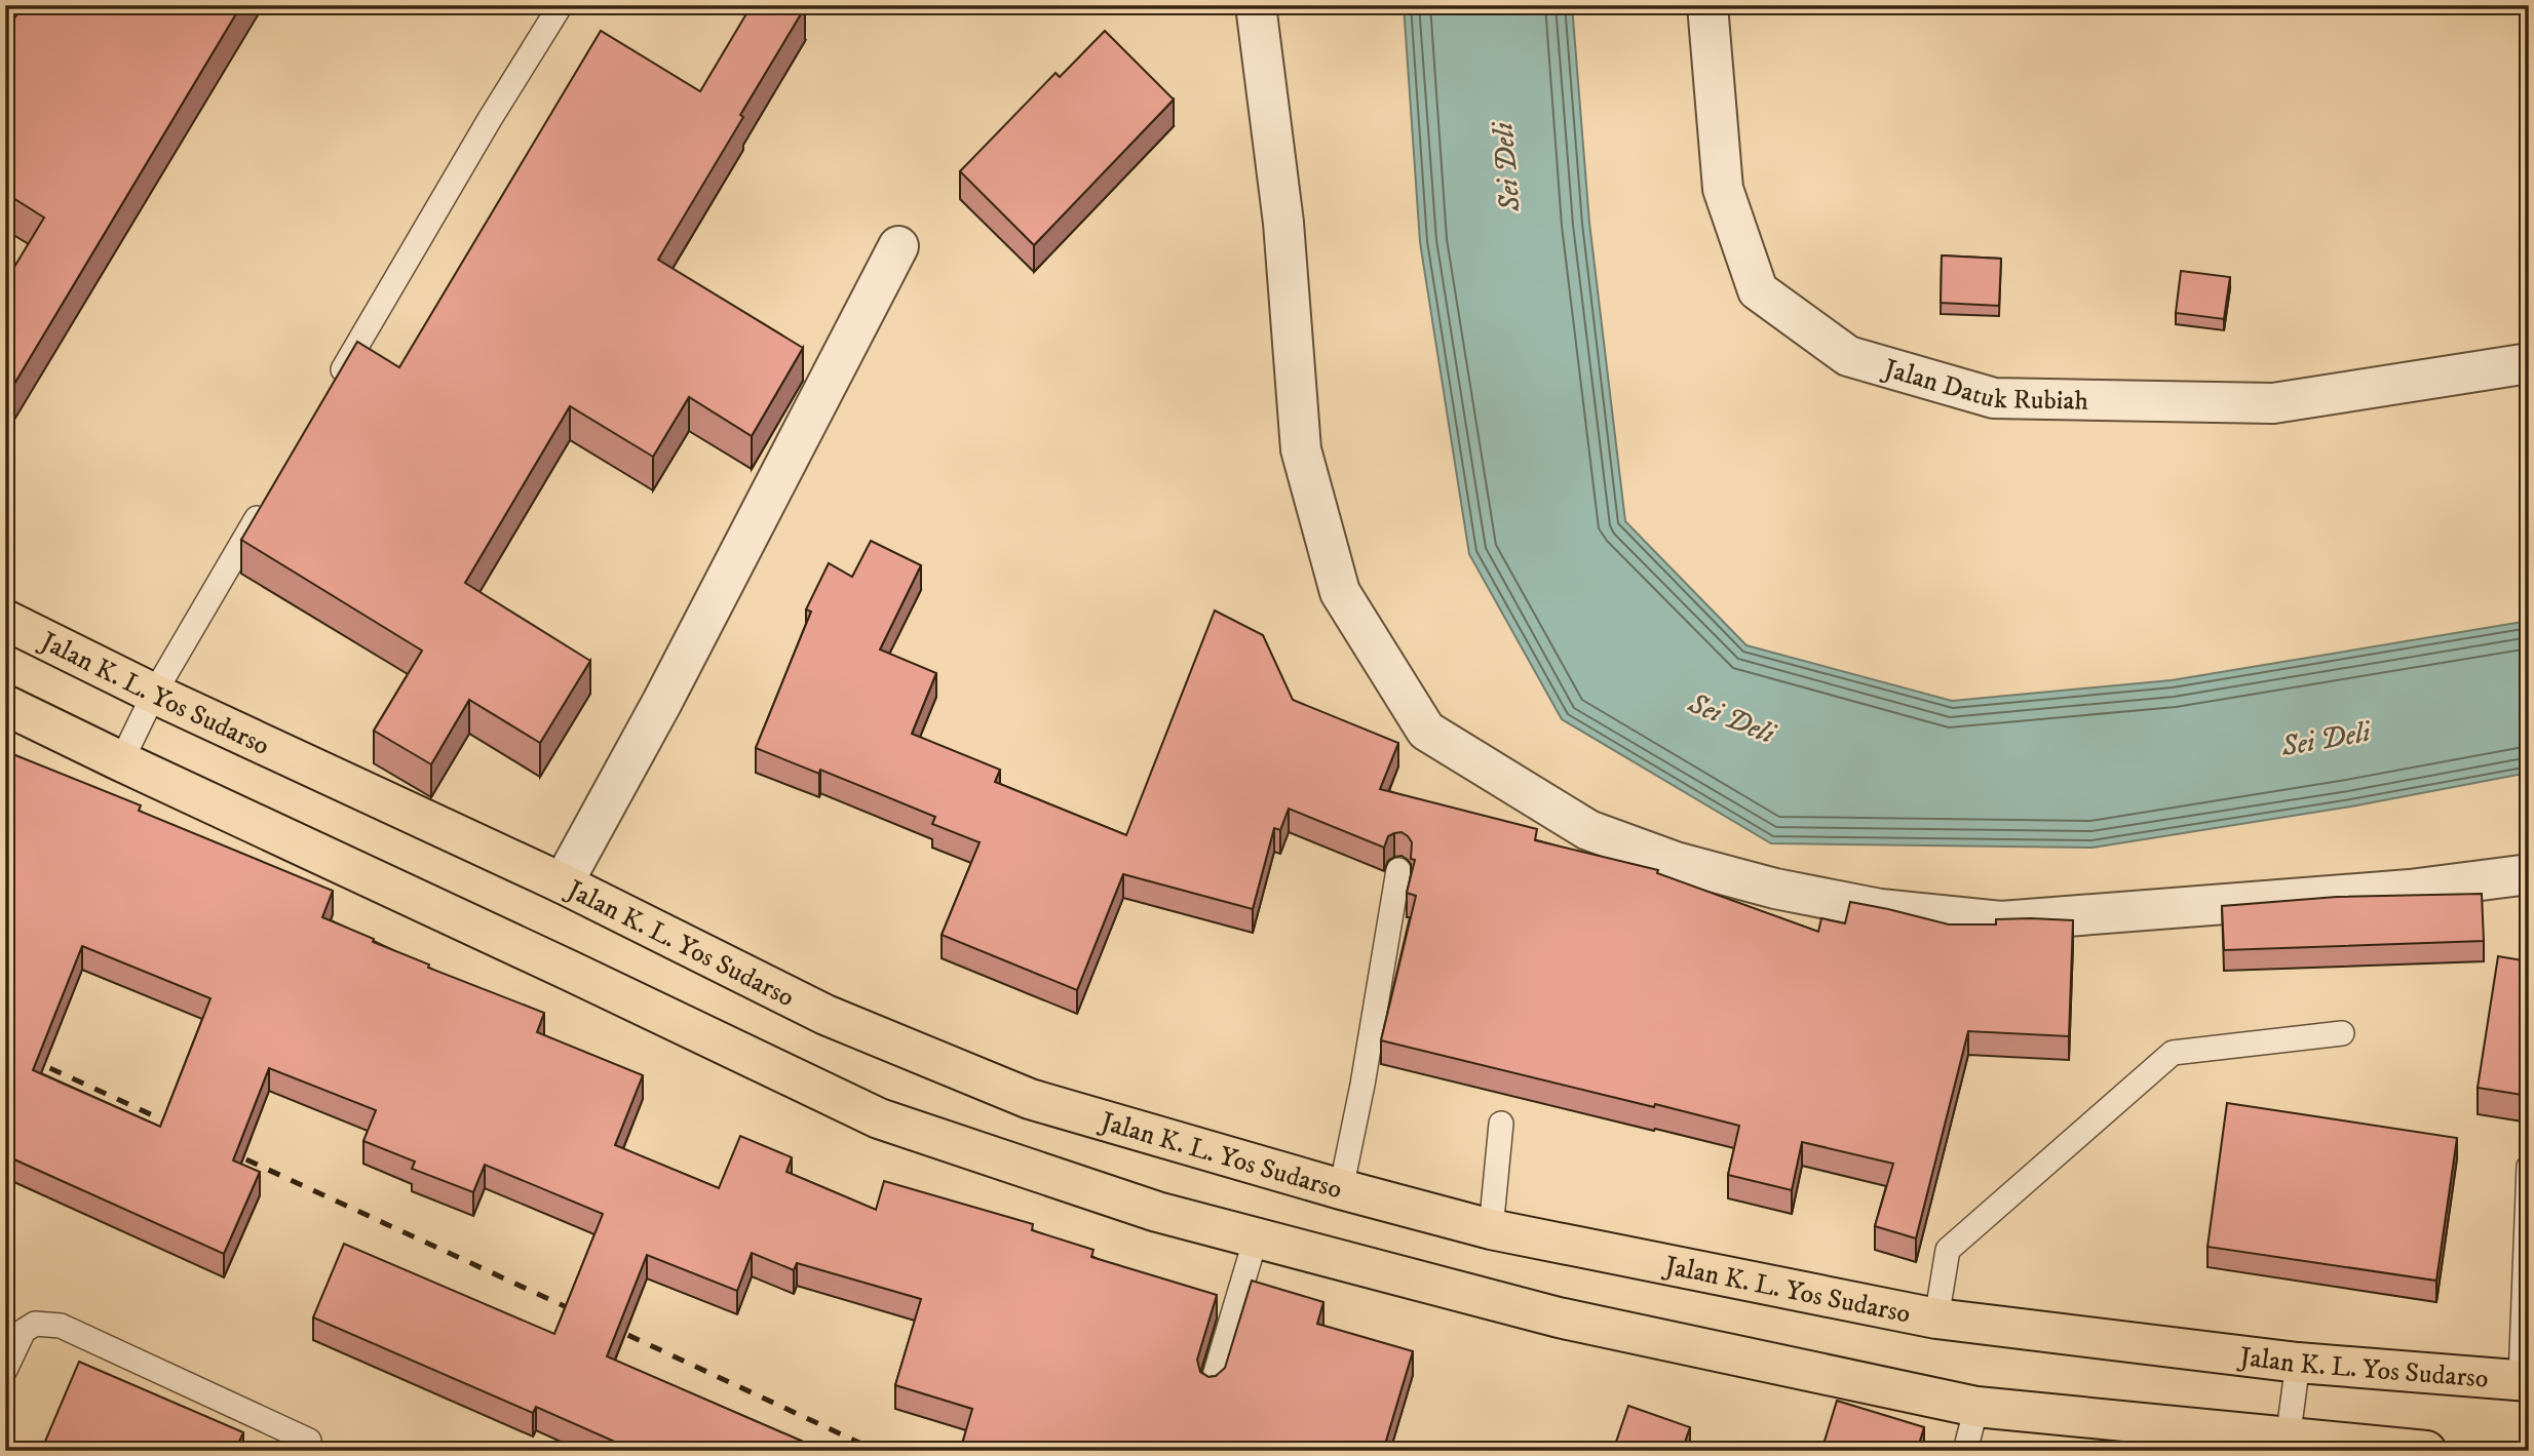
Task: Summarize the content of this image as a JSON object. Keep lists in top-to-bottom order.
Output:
{
  "streets": {
    "highway": ["Jalan K. L. Yos Sudarso"],
    "street": ["Jalan Datuk Rubiah"]
  },
  "water": ["Sei Deli"]
}
